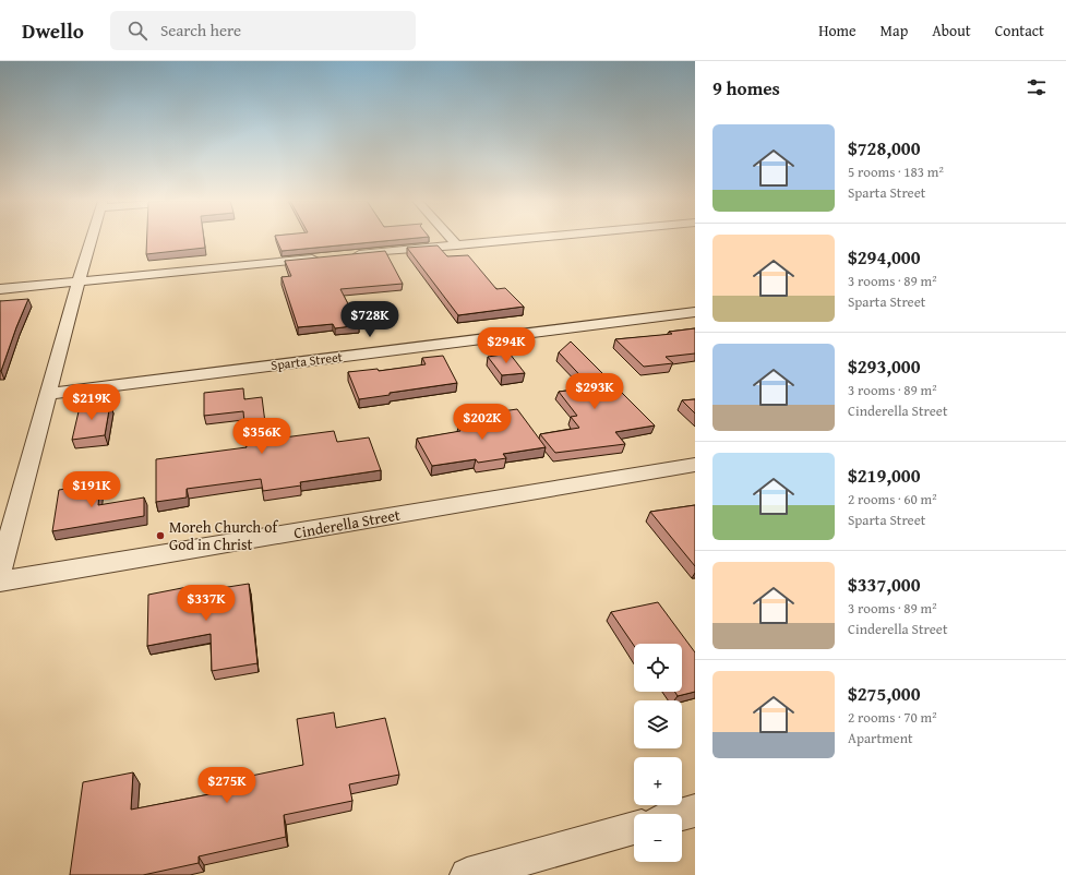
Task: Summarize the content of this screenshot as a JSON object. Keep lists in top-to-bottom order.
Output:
{
  "streets": {
    "street": ["Sparta Street", "Cinderella Street"]
  },
  "places": ["Moreh Church of God in Christ"],
  "page": {
    "header": "Dwello",
    "search": "Search here",
    "nav": [
      "Home",
      "Map",
      "About",
      "Contact"
    ],
    "heading": "9 homes",
    "list": [
      {
        "name": "$728,000",
        "note": "5 rooms · 183 m² · Sparta Street"
      },
      {
        "name": "$294,000",
        "note": "3 rooms · 89 m² · Sparta Street"
      },
      {
        "name": "$293,000",
        "note": "3 rooms · 89 m² · Cinderella Street"
      },
      {
        "name": "$219,000",
        "note": "2 rooms · 60 m² · Sparta Street"
      },
      {
        "name": "$337,000",
        "note": "3 rooms · 89 m² · Cinderella Street"
      },
      {
        "name": "$275,000",
        "note": "2 rooms · 70 m² · Apartment"
      }
    ],
    "price": [
      "$728K",
      "$294K",
      "$293K",
      "$219K",
      "$202K",
      "$356K",
      "$191K",
      "$337K",
      "$275K"
    ],
    "map_buttons": ["+", "−"]
  }
}
